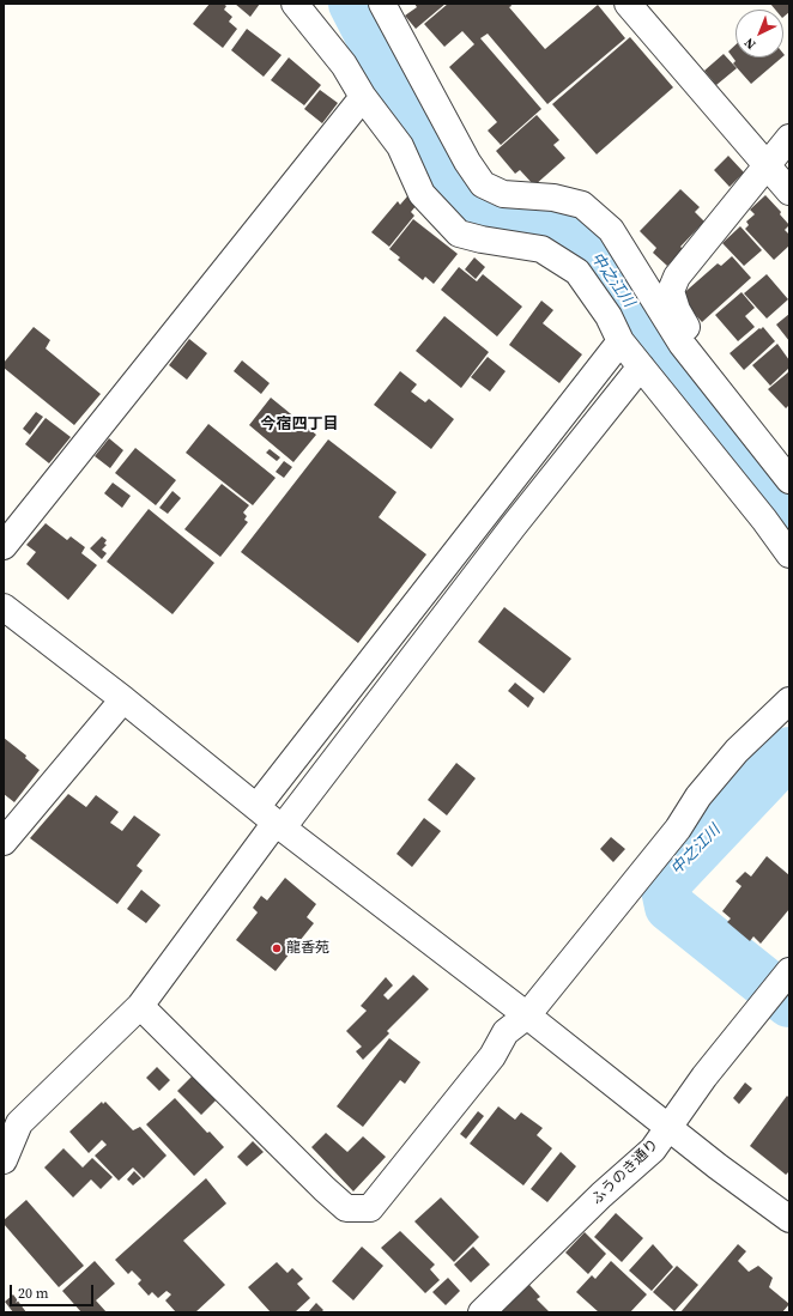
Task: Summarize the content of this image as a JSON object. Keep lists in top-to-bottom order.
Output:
{
  "streets": {
    "street": ["ふうのき通り"]
  },
  "districts": ["今宿四丁目"],
  "water": ["中之江川"],
  "places": ["龍香苑"],
  "scale_bar": "20 m",
  "north": "bottom left"
}
